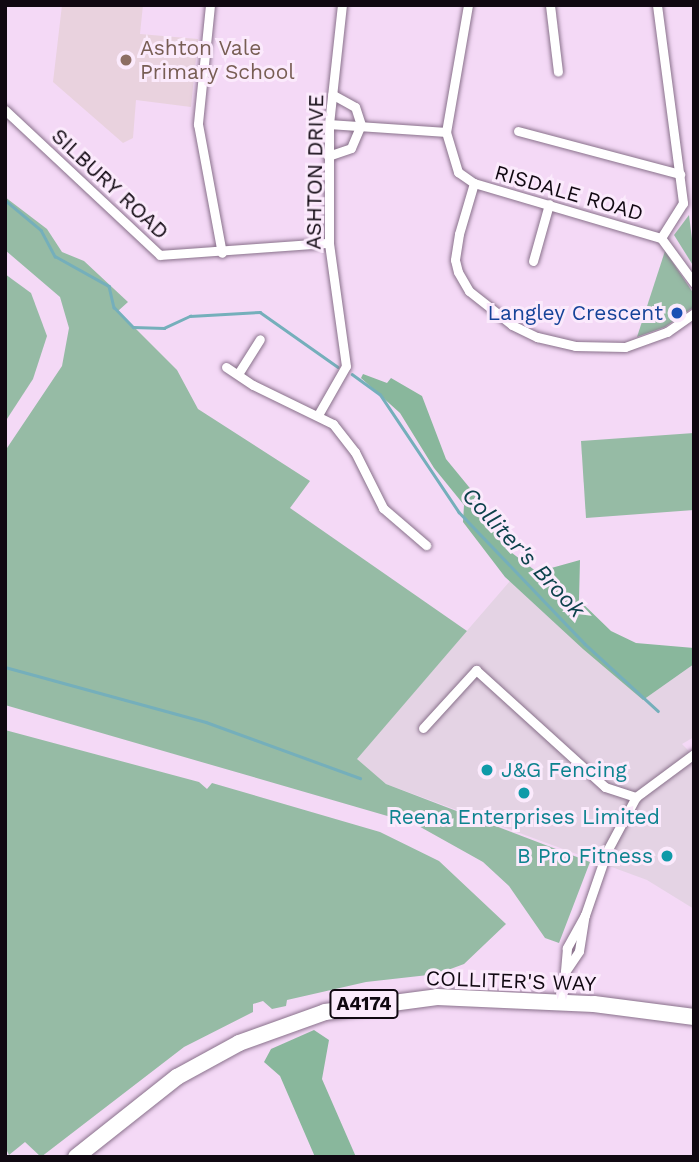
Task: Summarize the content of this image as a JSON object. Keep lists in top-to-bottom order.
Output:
{
  "streets": {
    "highway": ["COLLITER'S WAY", "A4174"],
    "street": ["ASHTON DRIVE", "SILBURY ROAD", "RISDALE ROAD"]
  },
  "crossings": [
    ["ASHTON DRIVE", "SILBURY ROAD"]
  ],
  "water": ["Colliter's Brook"],
  "places": [
    "Ashton Vale Primary School",
    "Langley Crescent",
    "J&G Fencing",
    "Reena Enterprises Limited",
    "B Pro Fitness"
  ]
}
